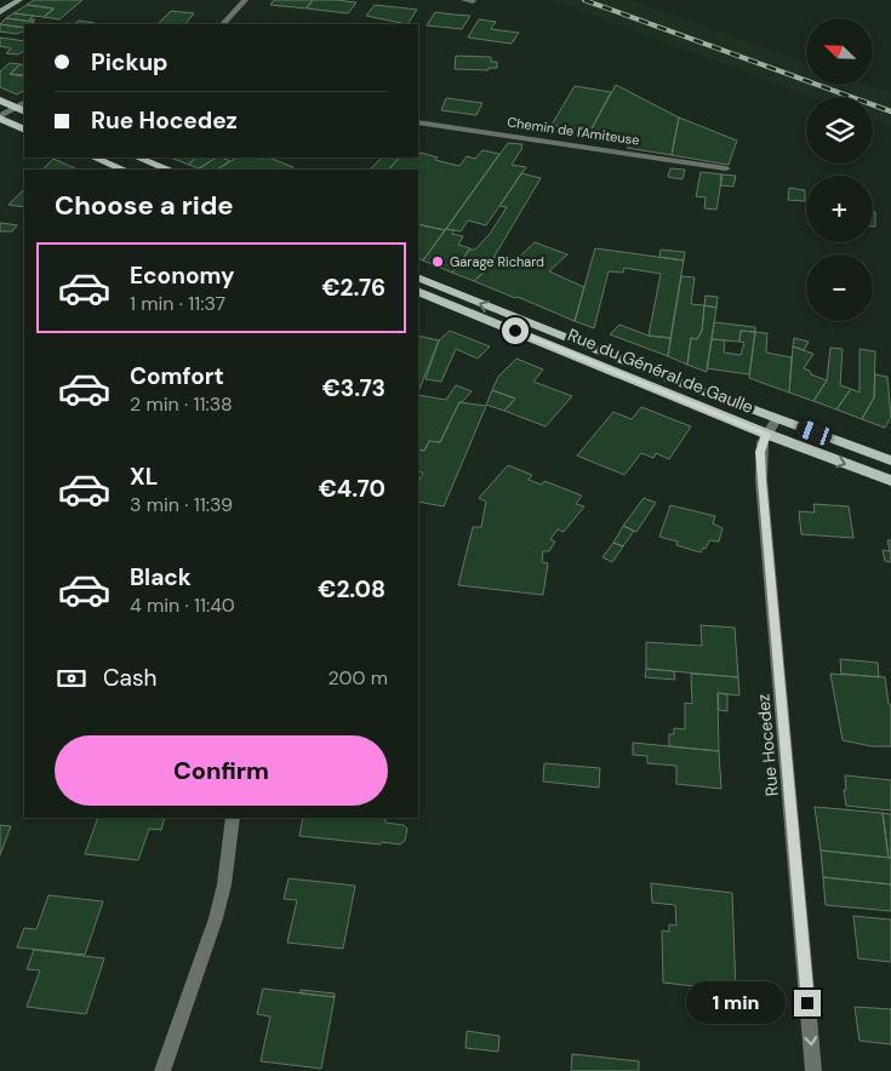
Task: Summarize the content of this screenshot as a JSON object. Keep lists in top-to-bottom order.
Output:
{
  "streets": {
    "main road": ["Rue du Général de Gaulle"],
    "street": ["Chemin de l'Amiteuse", "Rue Hocedez"]
  },
  "crossings": [
    ["Rue du Général de Gaulle", "Rue Hocedez"]
  ],
  "one_way": ["Rue Hocedez"],
  "places": ["Garage Richard"],
  "north": "top left",
  "page": {
    "map_buttons": ["+", "−"],
    "banner": ["Pickup", "Rue Hocedez"],
    "heading": "Choose a ride",
    "list": [
      {
        "name": "Economy",
        "note": "1 min · 11:37",
        "value": "€2.76"
      },
      {
        "name": "Comfort",
        "note": "2 min · 11:38",
        "value": "€3.73"
      },
      {
        "name": "XL",
        "note": "3 min · 11:39",
        "value": "€4.70"
      },
      {
        "name": "Black",
        "note": "4 min · 11:40",
        "value": "€2.08"
      }
    ],
    "pay": ["Cash", "200 m"],
    "buttons": "Confirm",
    "bubble": "1 min"
  }
}
